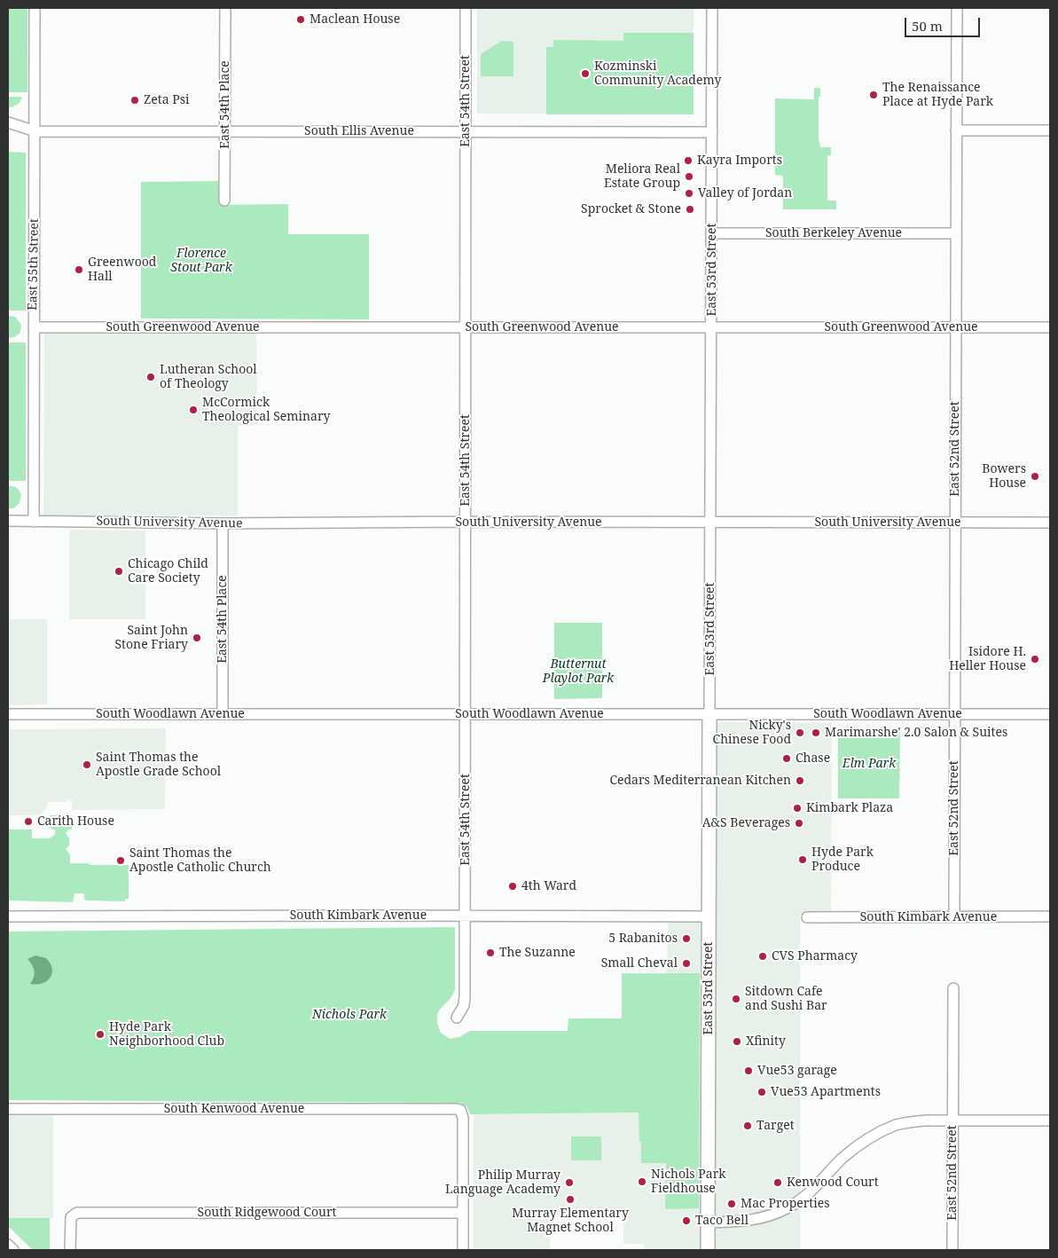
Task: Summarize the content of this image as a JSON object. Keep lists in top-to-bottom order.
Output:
{
  "streets": {
    "main road": ["East 53rd Street"],
    "street": [
      "East 54th Street",
      "East 54th Place",
      "South Ellis Avenue",
      "South Berkeley Avenue",
      "East 55th Street",
      "South Greenwood Avenue",
      "East 52nd Street",
      "South University Avenue",
      "South Woodlawn Avenue",
      "South Kimbark Avenue",
      "South Kenwood Avenue",
      "South Ridgewood Court"
    ]
  },
  "crossings": [
    ["East 54th Street", "South Ellis Avenue"],
    ["East 54th Street", "South Greenwood Avenue"],
    ["East 54th Street", "South University Avenue"],
    ["East 54th Street", "South Woodlawn Avenue"],
    ["East 54th Street", "South Kimbark Avenue"],
    ["East 54th Place", "South Ellis Avenue"],
    ["East 54th Place", "South University Avenue"],
    ["East 54th Place", "South Woodlawn Avenue"],
    ["South Ellis Avenue", "East 55th Street"],
    ["South Ellis Avenue", "East 53rd Street"],
    ["South Berkeley Avenue", "East 53rd Street"],
    ["South Berkeley Avenue", "East 52nd Street"],
    ["East 55th Street", "South Greenwood Avenue"],
    ["East 55th Street", "South University Avenue"],
    ["East 53rd Street", "South Greenwood Avenue"],
    ["East 53rd Street", "South University Avenue"],
    ["East 53rd Street", "South Woodlawn Avenue"],
    ["East 53rd Street", "South Kimbark Avenue"],
    ["South Greenwood Avenue", "East 52nd Street"],
    ["East 52nd Street", "South University Avenue"],
    ["East 52nd Street", "South Woodlawn Avenue"],
    ["East 52nd Street", "South Kimbark Avenue"],
    ["South Kenwood Avenue", "South Ridgewood Court"]
  ],
  "parks": [
    "Florence Stout Park",
    "Butternut Playlot Park",
    "Elm Park",
    "Nichols Park"
  ],
  "places": [
    "Maclean House",
    "Kozminski Community Academy",
    "The Renaissance Place at Hyde Park",
    "Zeta Psi",
    "Kayra Imports",
    "Meliora Real Estate Group",
    "Valley of Jordan",
    "Sprocket & Stone",
    "Greenwood Hall",
    "Lutheran School of Theology",
    "McCormick Theological Seminary",
    "Bowers House",
    "Chicago Child Care Society",
    "Saint John Stone Friary",
    "Isidore H. Heller House",
    "Nicky's Chinese Food",
    "Marimarshe' 2.0 Salon & Suites",
    "Chase",
    "Saint Thomas the Apostle Grade School",
    "Cedars Mediterranean Kitchen",
    "Kimbark Plaza",
    "Carith House",
    "A&S Beverages",
    "Hyde Park Produce",
    "Saint Thomas the Apostle Catholic Church",
    "4th Ward",
    "5 Rabanitos",
    "The Suzanne",
    "CVS Pharmacy",
    "Small Cheval",
    "Sitdown Cafe and Sushi Bar",
    "Hyde Park Neighborhood Club",
    "Xfinity",
    "Vue53 garage",
    "Vue53 Apartments",
    "Target",
    "Nichols Park Fieldhouse",
    "Philip Murray Language Academy",
    "Kenwood Court",
    "Murray Elementary Magnet School",
    "Mac Properties",
    "Taco Bell"
  ],
  "scale_bar": "50 m"
}
